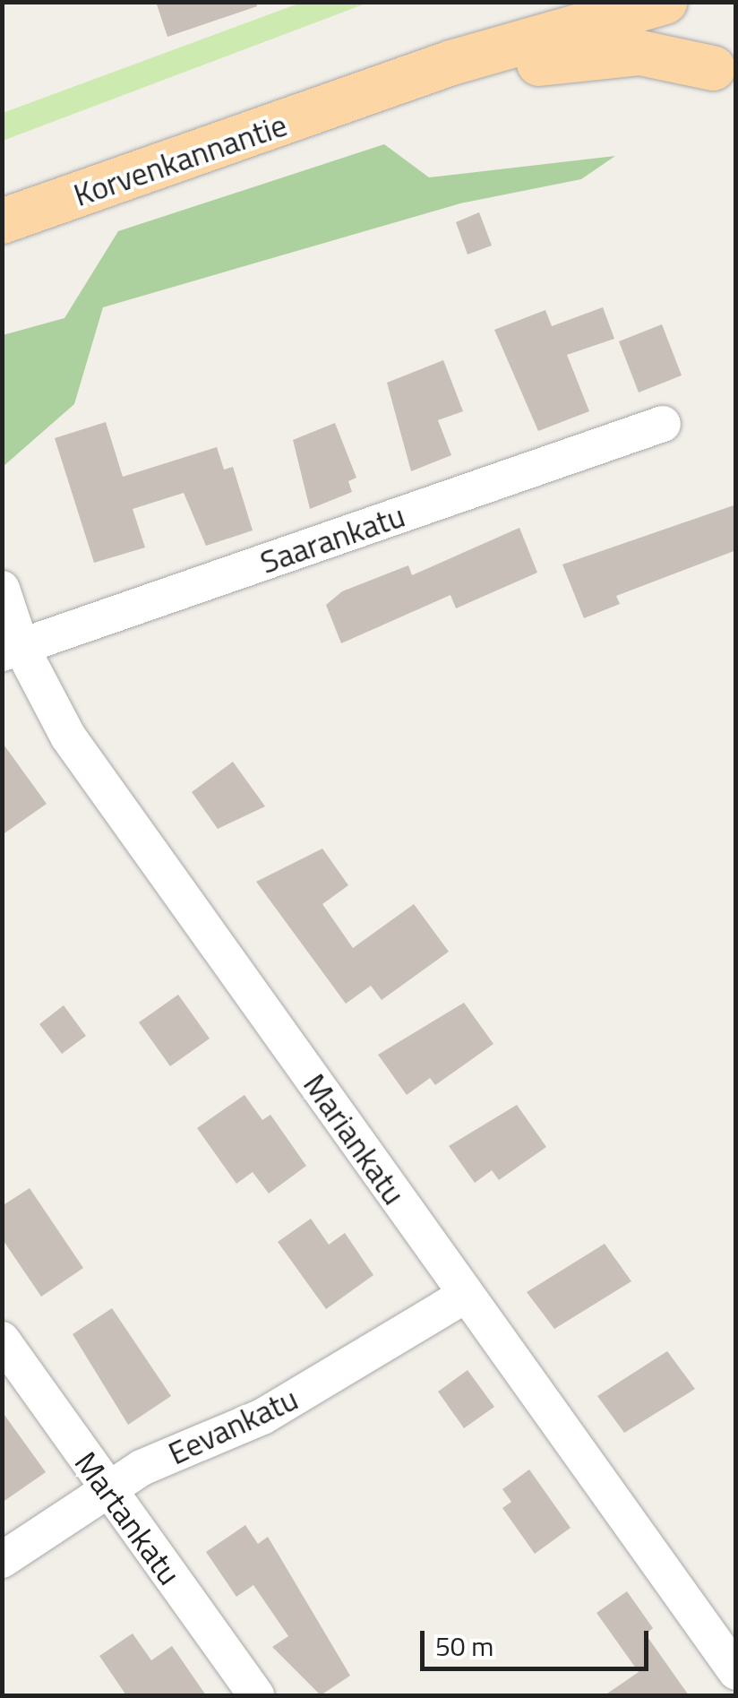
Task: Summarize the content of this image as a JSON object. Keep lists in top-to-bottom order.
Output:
{
  "streets": {
    "main road": ["Korvenkannantie"],
    "street": [
      "Saarankatu",
      "Mariankatu",
      "Eevankatu",
      "Martankatu"
    ]
  },
  "crossings": [
    ["Saarankatu", "Mariankatu"],
    ["Mariankatu", "Eevankatu"],
    ["Eevankatu", "Martankatu"]
  ],
  "scale_bar": "50 m"
}
